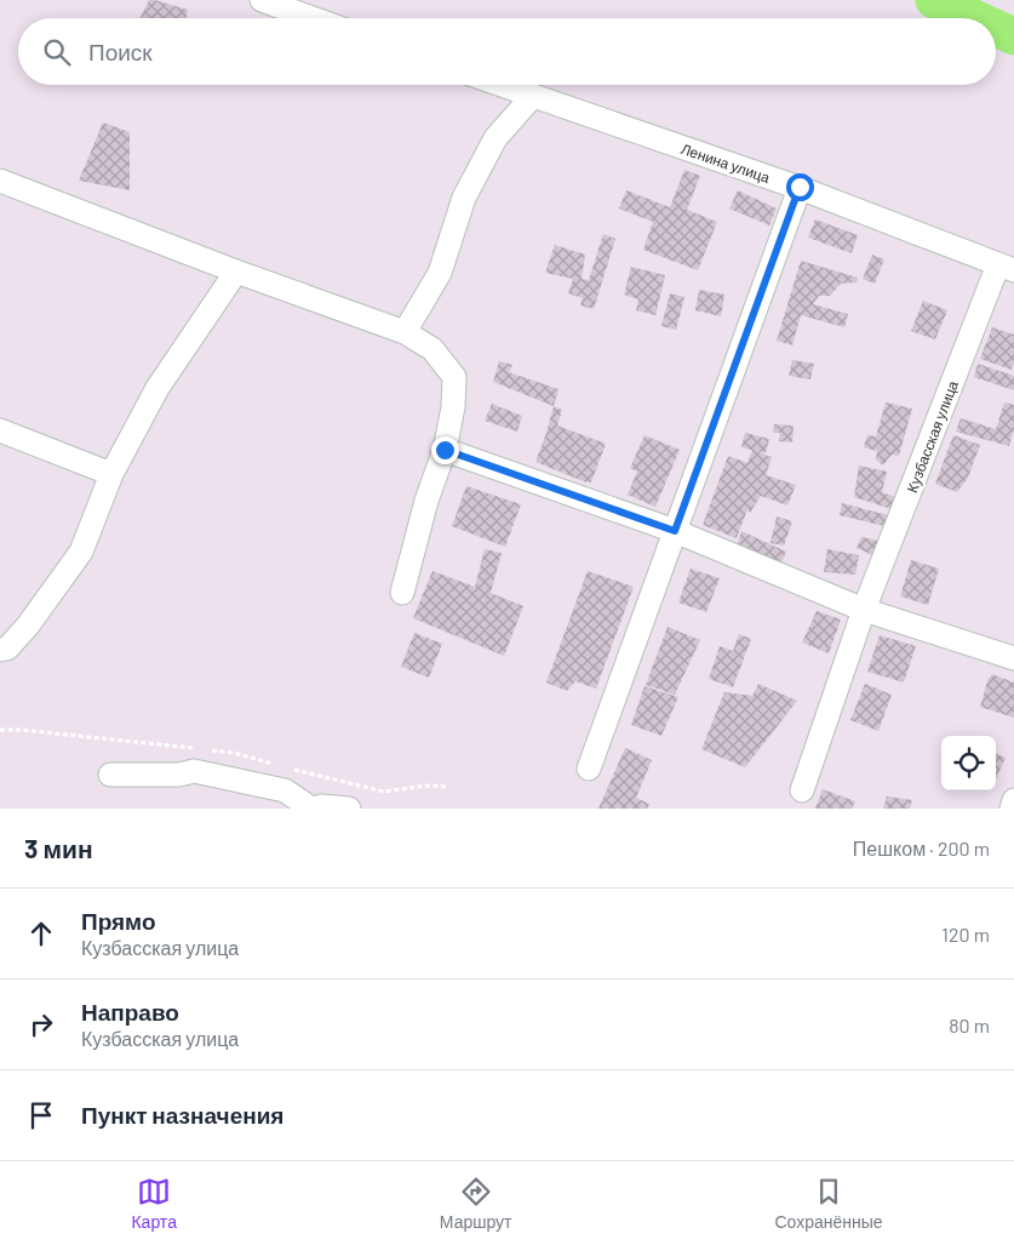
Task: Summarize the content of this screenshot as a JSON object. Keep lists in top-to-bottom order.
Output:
{
  "streets": {
    "street": ["Ленина улица", "Кузбасская улица"]
  },
  "crossings": [
    ["Ленина улица", "Кузбасская улица"]
  ],
  "page": {
    "search": "Поиск",
    "heading": ["3 мин", "Пешком · 200 m"],
    "list": [
      ["Прямо", "Кузбасская улица", "120 m"],
      ["Направо", "Кузбасская улица", "80 m"],
      "Пункт назначения"
    ],
    "nav": ["Карта", "Маршрут", "Сохранённые"]
  }
}
